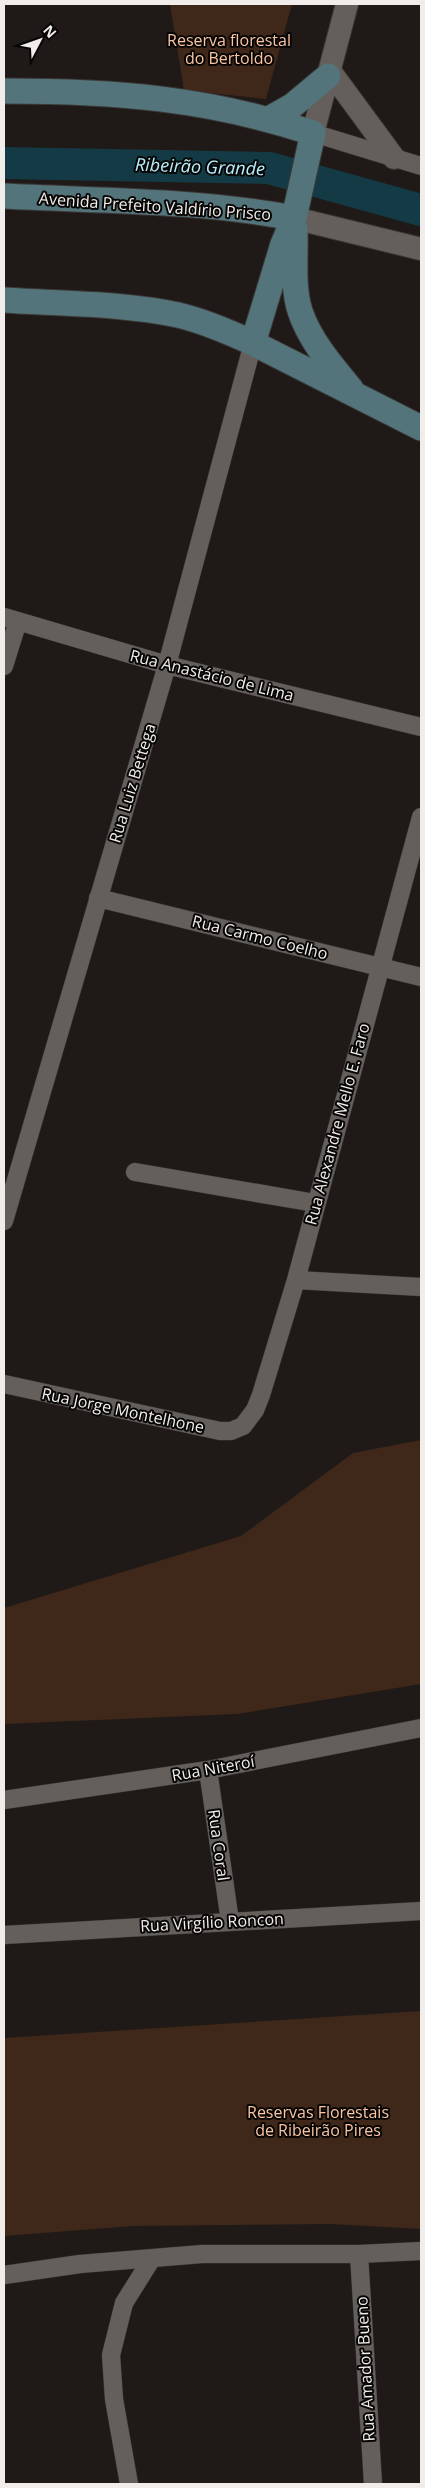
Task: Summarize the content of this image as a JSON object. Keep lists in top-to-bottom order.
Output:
{
  "streets": {
    "main road": ["Avenida Prefeito Valdírio Prisco"],
    "street": [
      "Rua Anastácio de Lima",
      "Rua Luiz Bettega",
      "Rua Carmo Coelho",
      "Rua Alexandre Mello E. Faro",
      "Rua Jorge Montelhone",
      "Rua Niteroí",
      "Rua Coral",
      "Rua Virgílio Roncon",
      "Rua Amador Bueno"
    ]
  },
  "crossings": [
    ["Rua Anastácio de Lima", "Rua Luiz Bettega"],
    ["Rua Luiz Bettega", "Rua Carmo Coelho"],
    ["Rua Carmo Coelho", "Rua Alexandre Mello E. Faro"],
    ["Rua Alexandre Mello E. Faro", "Rua Jorge Montelhone"],
    ["Rua Niteroí", "Rua Coral"],
    ["Rua Coral", "Rua Virgílio Roncon"]
  ],
  "water": ["Ribeirão Grande"],
  "parks": ["Reserva florestal do Bertoldo", "Reservas Florestais de Ribeirão Pires"],
  "north": "top right"
}
